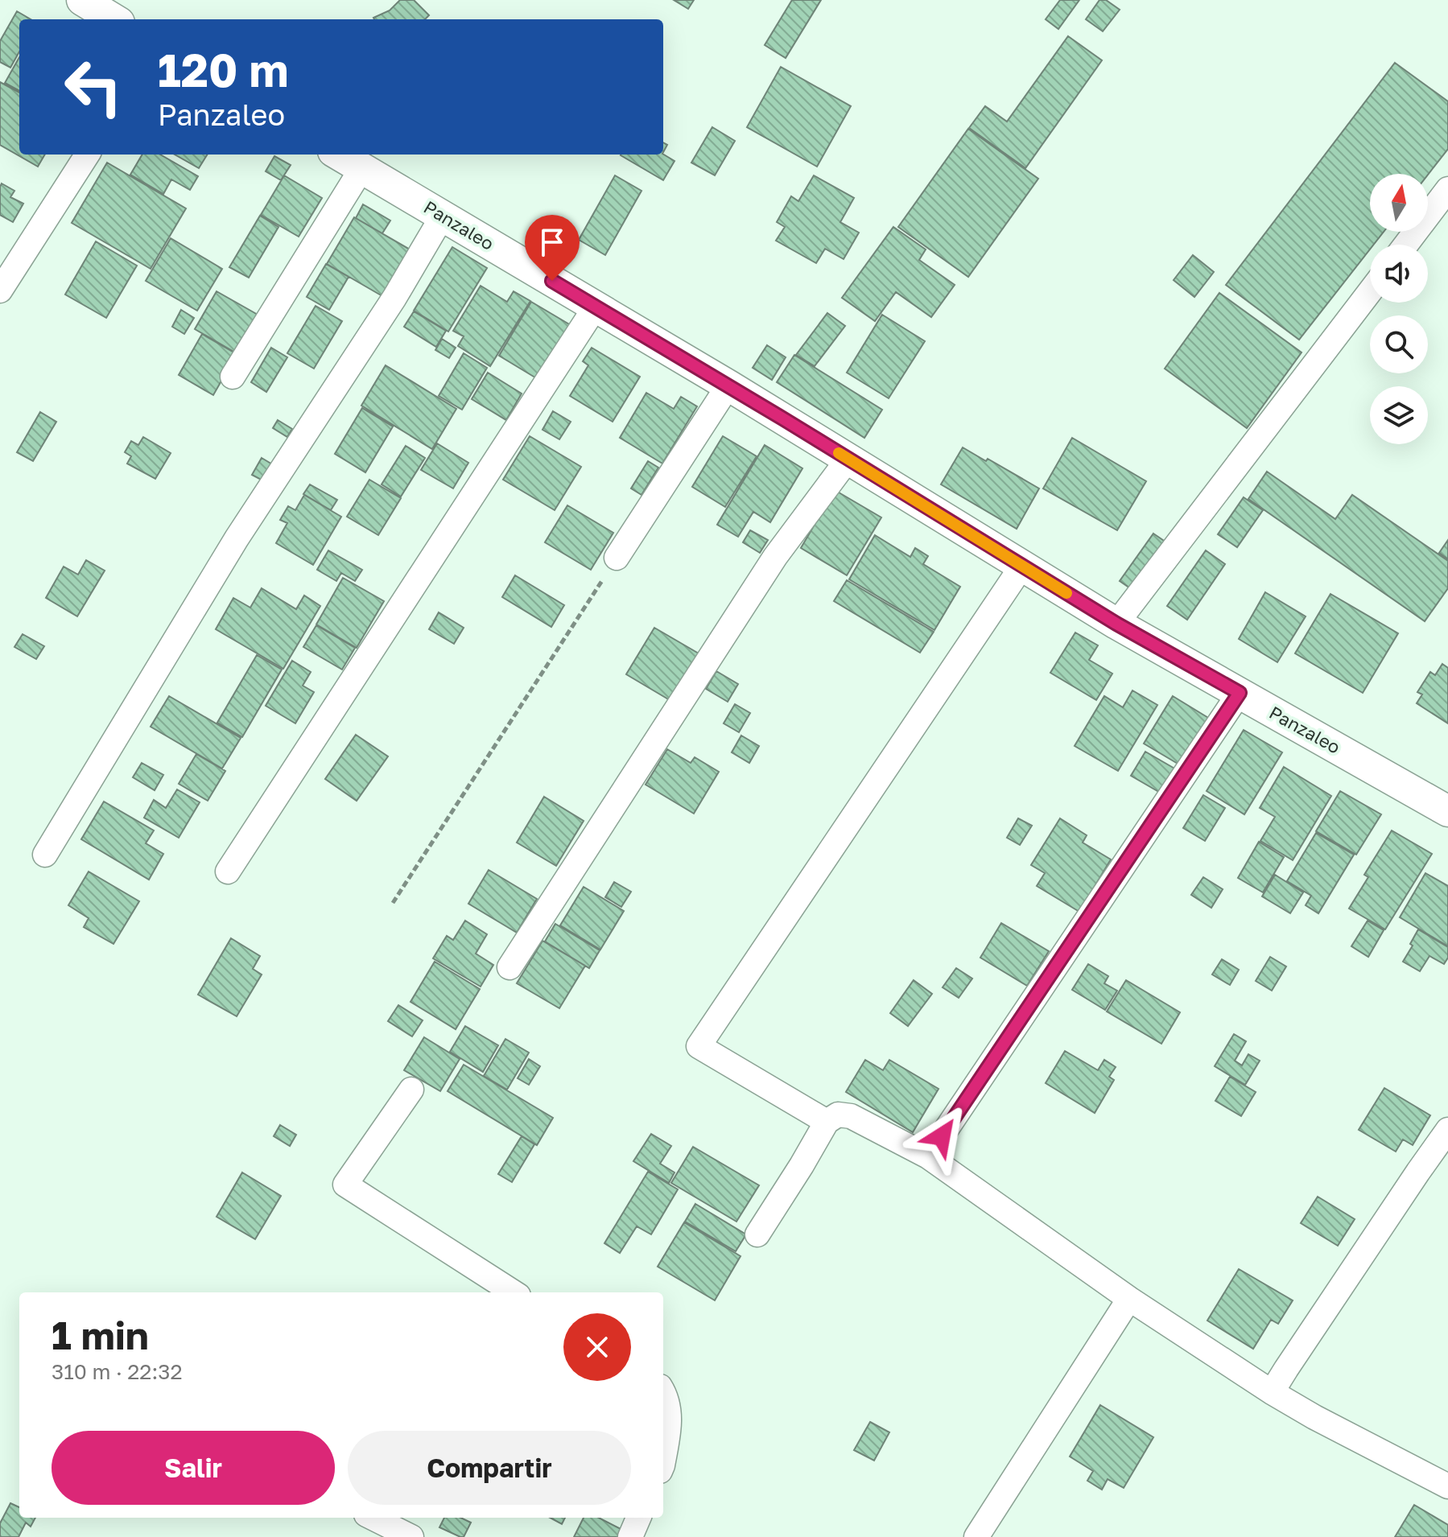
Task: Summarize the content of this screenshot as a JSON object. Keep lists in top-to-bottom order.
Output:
{
  "streets": {
    "street": ["Panzaleo"]
  },
  "north": "top",
  "page": {
    "turn": ["120 m", "Panzaleo"],
    "heading": ["1 min", "310 m · 22:32"],
    "buttons": ["Salir", "Compartir"]
  }
}
